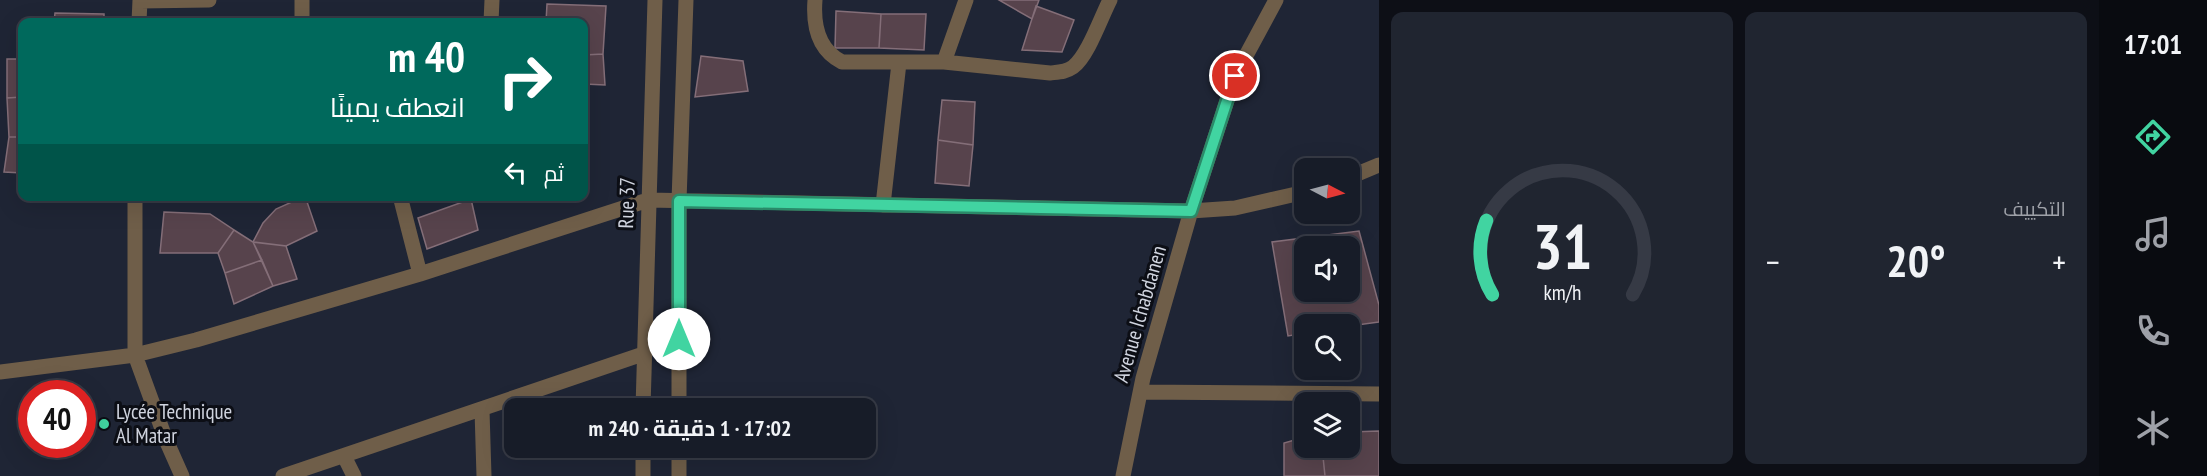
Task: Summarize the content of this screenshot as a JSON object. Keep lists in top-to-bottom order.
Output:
{
  "streets": {
    "street": ["Rue 37", "Avenue Ichabdanen"]
  },
  "places": ["Lycée Technique Al Matar"],
  "north": "right",
  "page": {
    "tabs": "17:01",
    "tile": "التكييف",
    "turn": ["40 m", "انعطف يمينًا"],
    "then": "ثم",
    "heat": ["−", "20°", "+"],
    "limit": "40",
    "trip": "17:02 · 1 دقيقة · 240 m",
    "gauge": ["31", "km/h"]
  }
}
